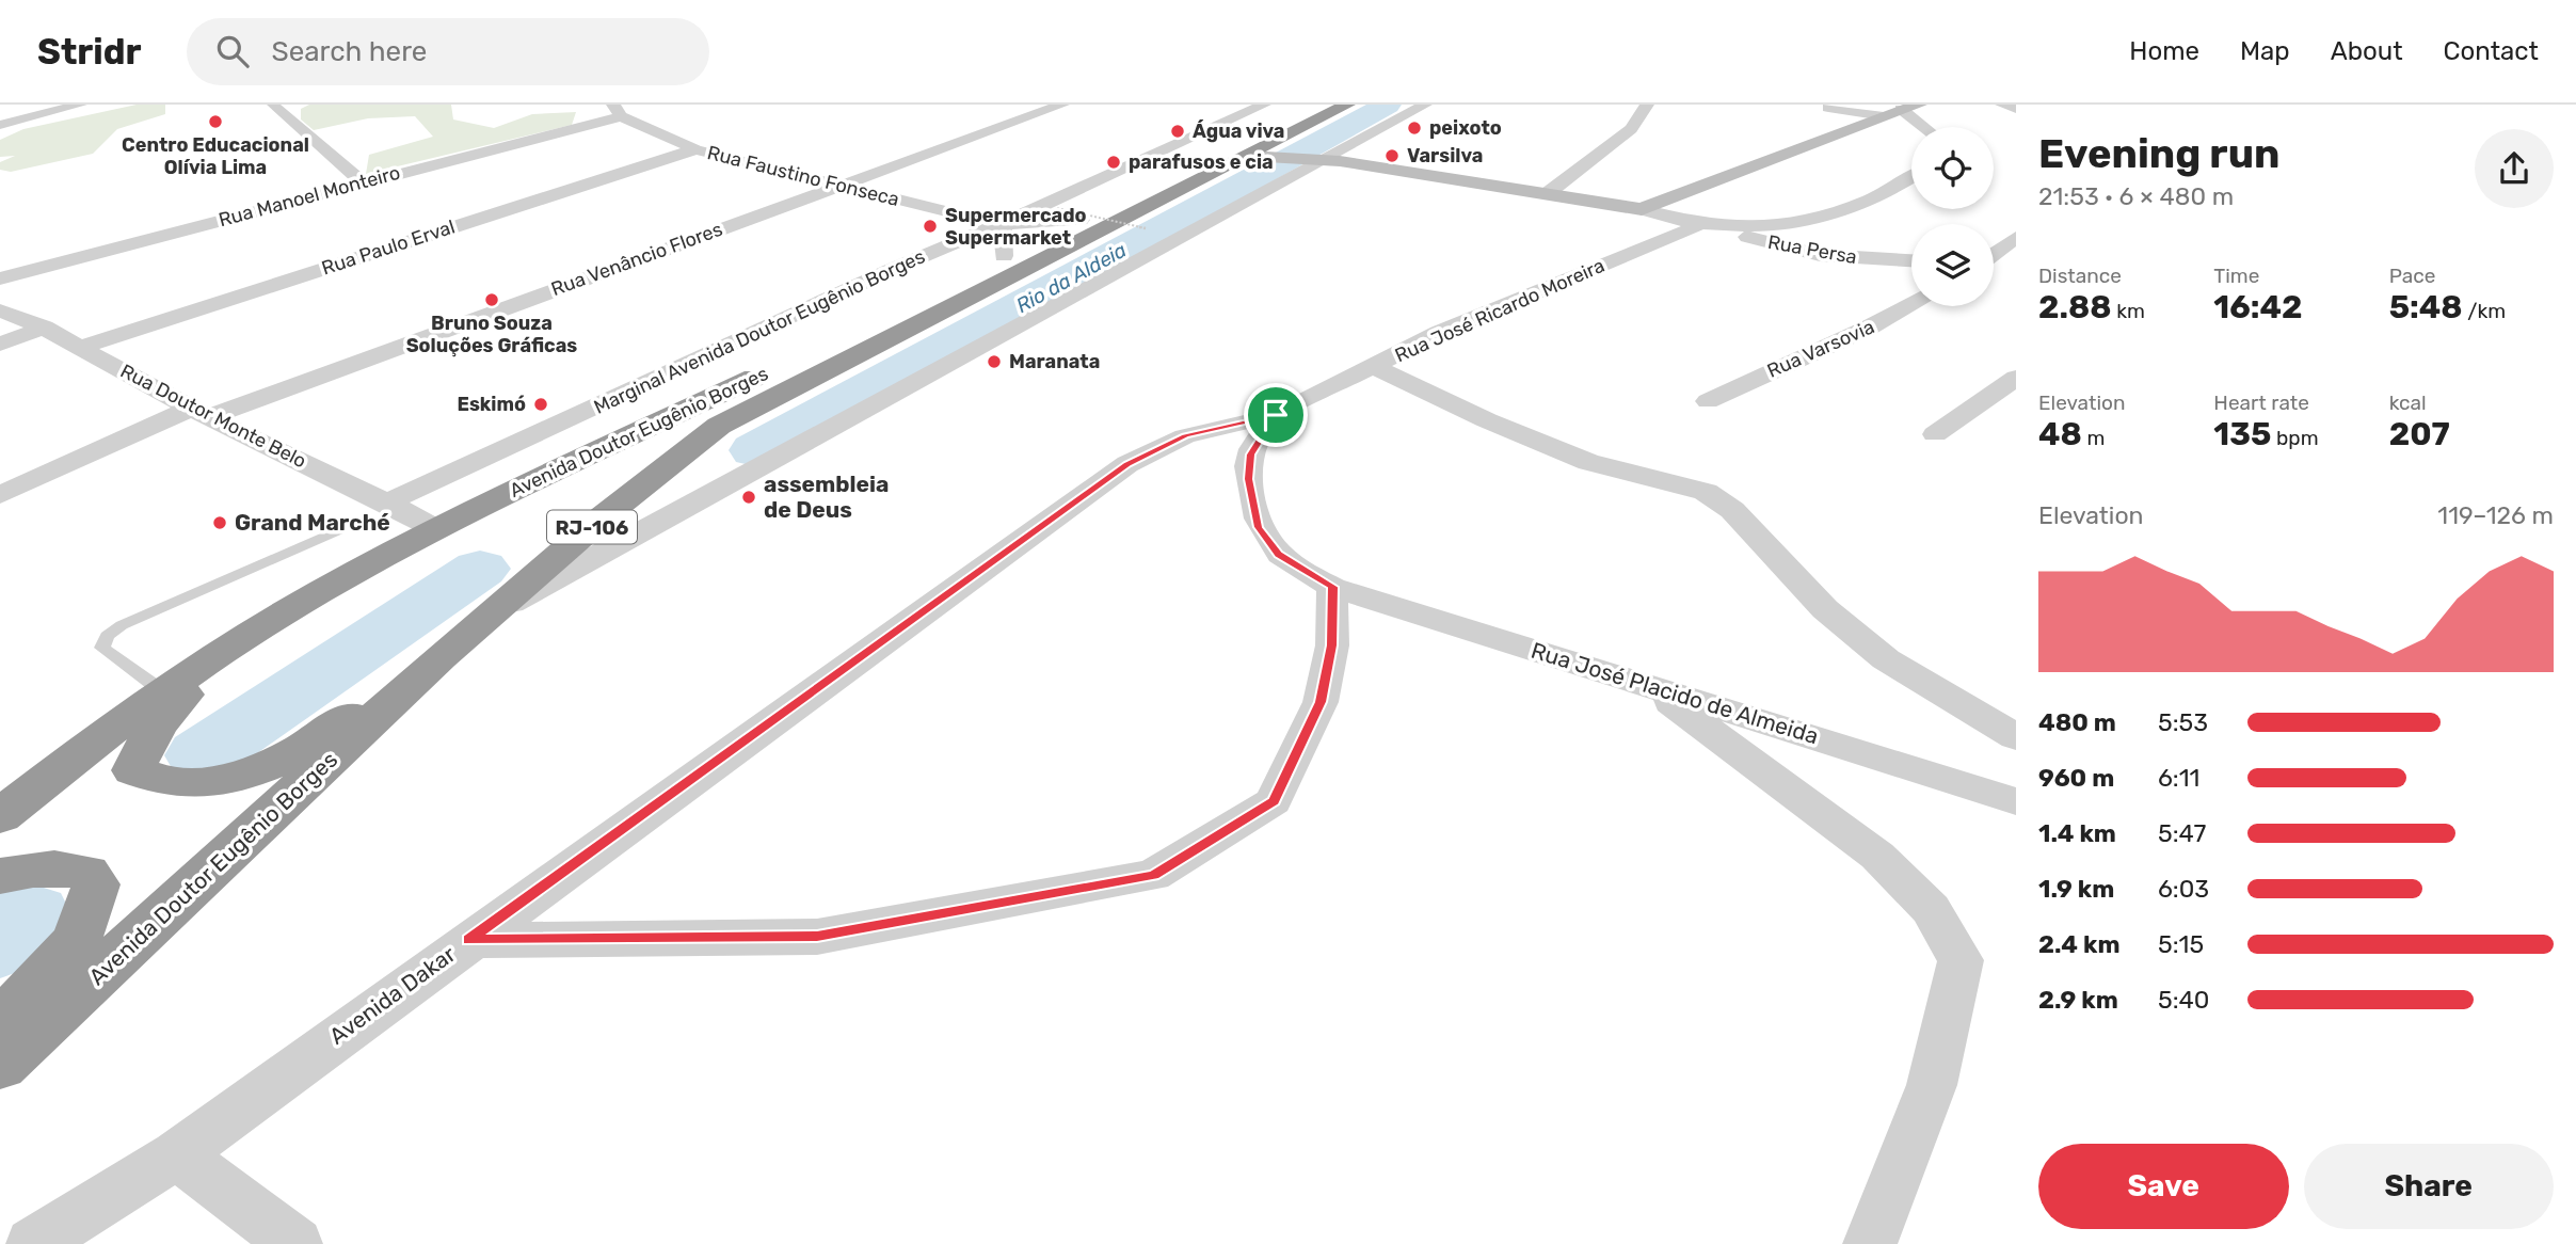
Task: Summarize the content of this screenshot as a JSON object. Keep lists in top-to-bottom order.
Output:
{
  "streets": {
    "highway": ["Avenida Doutor Eugênio Borges", "RJ-106"],
    "street": [
      "Rua Faustino Fonseca",
      "Rua Manoel Monteiro",
      "Rua Paulo Erval",
      "Rua Persa",
      "Rua Venâncio Flores",
      "Rua José Ricardo Moreira",
      "Marginal Avenida Doutor Eugênio Borges",
      "Rua Varsovia",
      "Rua Doutor Monte Belo",
      "Rua José Placido de Almeida",
      "Avenida Dakar"
    ]
  },
  "crossings": [
    ["Rua Faustino Fonseca", "Rua Manoel Monteiro"],
    ["Rua Faustino Fonseca", "Rua Paulo Erval"],
    ["Rua Faustino Fonseca", "Rua Venâncio Flores"],
    ["Rua Faustino Fonseca", "Marginal Avenida Doutor Eugênio Borges"],
    ["Rua Faustino Fonseca", "Avenida Doutor Eugênio Borges"],
    ["Rua Paulo Erval", "Rua Doutor Monte Belo"],
    ["Rua Persa", "Rua José Ricardo Moreira"],
    ["Rua Venâncio Flores", "Rua Doutor Monte Belo"],
    ["Marginal Avenida Doutor Eugênio Borges", "Rua Doutor Monte Belo"],
    ["Marginal Avenida Doutor Eugênio Borges", "Avenida Doutor Eugênio Borges"],
    ["Rua José Placido de Almeida", "Avenida Dakar"]
  ],
  "water": ["Rio da Aldeia"],
  "places": [
    "Centro Educacional Olívia Lima",
    "peixoto",
    "Água viva",
    "Varsilva",
    "parafusos e cia",
    "Supermercado Supermarket",
    "Bruno Souza Soluções Gráficas",
    "Maranata",
    "Eskimó",
    "assembleia de Deus",
    "Grand Marché"
  ],
  "page": {
    "header": "Stridr",
    "search": "Search here",
    "nav": [
      "Home",
      "Map",
      "About",
      "Contact"
    ],
    "heading": ["Evening run", "21:53 · 6 × 480 m"],
    "stats": [
      ["Distance", "2.88 km"],
      ["Time", "16:42"],
      ["Pace", "5:48 /km"],
      ["Elevation", "48 m"],
      ["Heart rate", "135 bpm"],
      ["kcal", "207"]
    ],
    "chart": ["Elevation", "119–126 m"],
    "list": [
      {
        "name": "480 m",
        "note": "5:53"
      },
      {
        "name": "960 m",
        "note": "6:11"
      },
      {
        "name": "1.4 km",
        "note": "5:47"
      },
      {
        "name": "1.9 km",
        "note": "6:03"
      },
      {
        "name": "2.4 km",
        "note": "5:15"
      },
      {
        "name": "2.9 km",
        "note": "5:40"
      }
    ],
    "buttons": ["Save", "Share"]
  }
}
